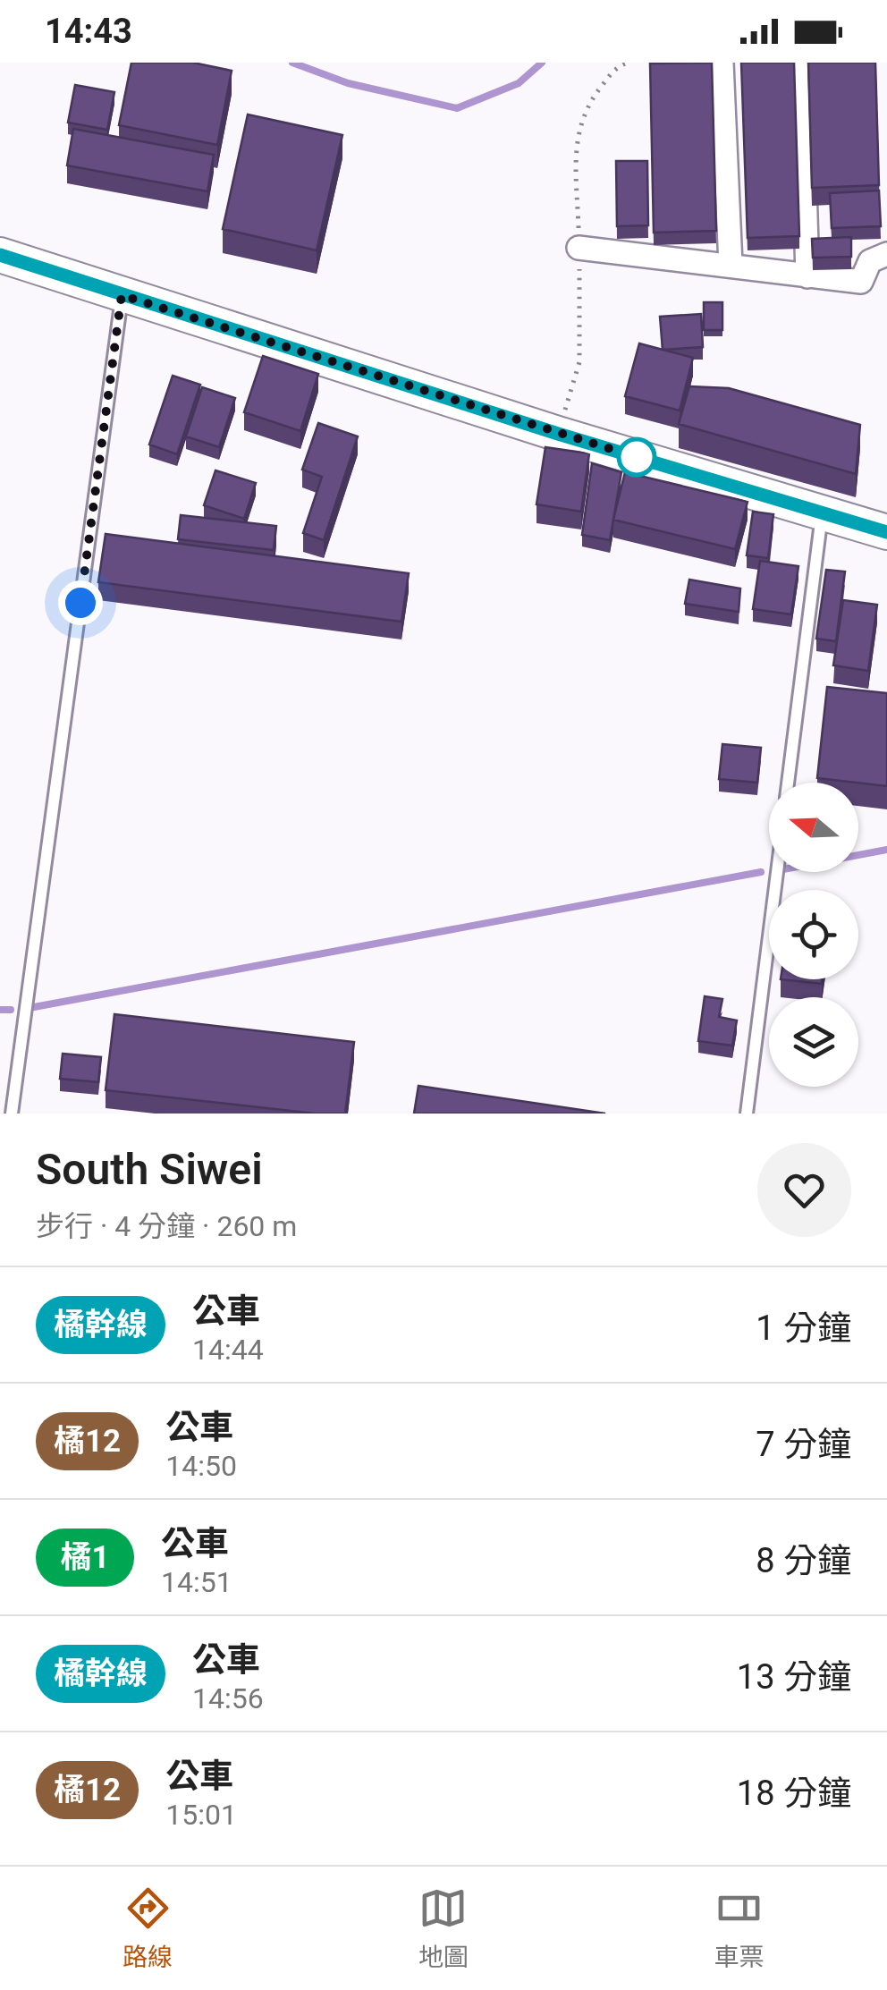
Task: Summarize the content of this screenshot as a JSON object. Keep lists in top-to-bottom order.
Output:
{
  "lines": ["bus line 橘幹線"],
  "north": "left",
  "page": {
    "status": "14:43",
    "heading": ["South Siwei", "步行 · 4 分鐘 · 260 m"],
    "list": [
      {
        "mark": "橘幹線",
        "name": "公車",
        "note": "14:44",
        "value": "1 分鐘"
      },
      {
        "mark": "橘12",
        "name": "公車",
        "note": "14:50",
        "value": "7 分鐘"
      },
      {
        "mark": "橘1",
        "name": "公車",
        "note": "14:51",
        "value": "8 分鐘"
      },
      {
        "mark": "橘幹線",
        "name": "公車",
        "note": "14:56",
        "value": "13 分鐘"
      },
      {
        "mark": "橘12",
        "name": "公車",
        "note": "15:01",
        "value": "18 分鐘"
      }
    ],
    "tabs": ["路線", "地圖", "車票"]
  }
}
